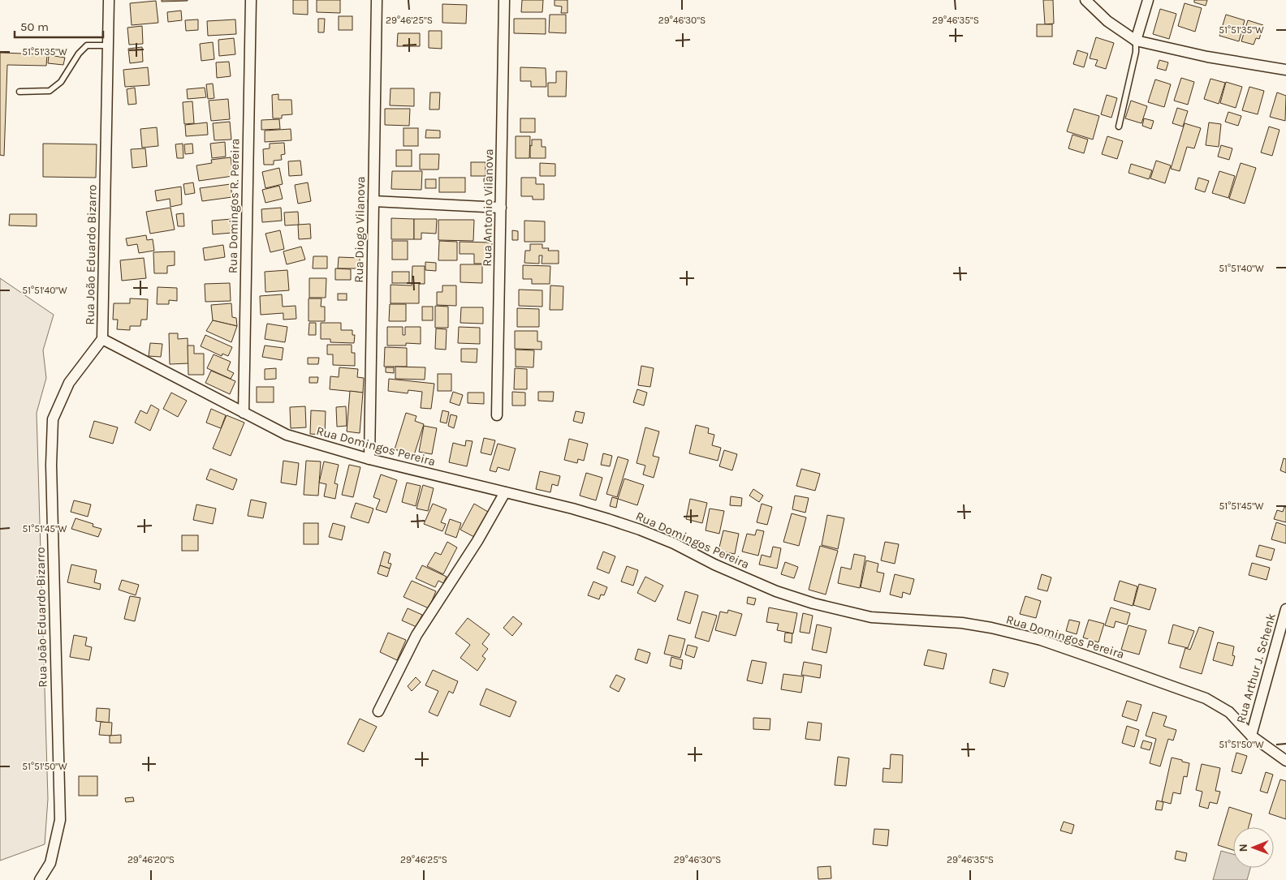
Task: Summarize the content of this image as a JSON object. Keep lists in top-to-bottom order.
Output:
{
  "streets": {
    "street": [
      "Rua Domingos R. Pereira",
      "Rua Antonio Vilanova",
      "Rua Diogo Vilanova",
      "Rua João Eduardo Bizarro",
      "Rua Domingos Pereira",
      "Rua Arthur J. Schenk"
    ]
  },
  "crossings": [
    ["Rua Domingos R. Pereira", "Rua Domingos Pereira"],
    ["Rua Diogo Vilanova", "Rua Domingos Pereira"],
    ["Rua João Eduardo Bizarro", "Rua Domingos Pereira"],
    ["Rua Domingos Pereira", "Rua Arthur J. Schenk"]
  ],
  "scale_bar": "50 m",
  "north": "left",
  "coordinates": [
    "29°46'25\"S",
    "29°46'30\"S",
    "29°46'35\"S",
    "51°51'35\"W",
    "51°51'40\"W",
    "51°51'45\"W",
    "51°51'50\"W",
    "29°46'20\"S"
  ]
}
